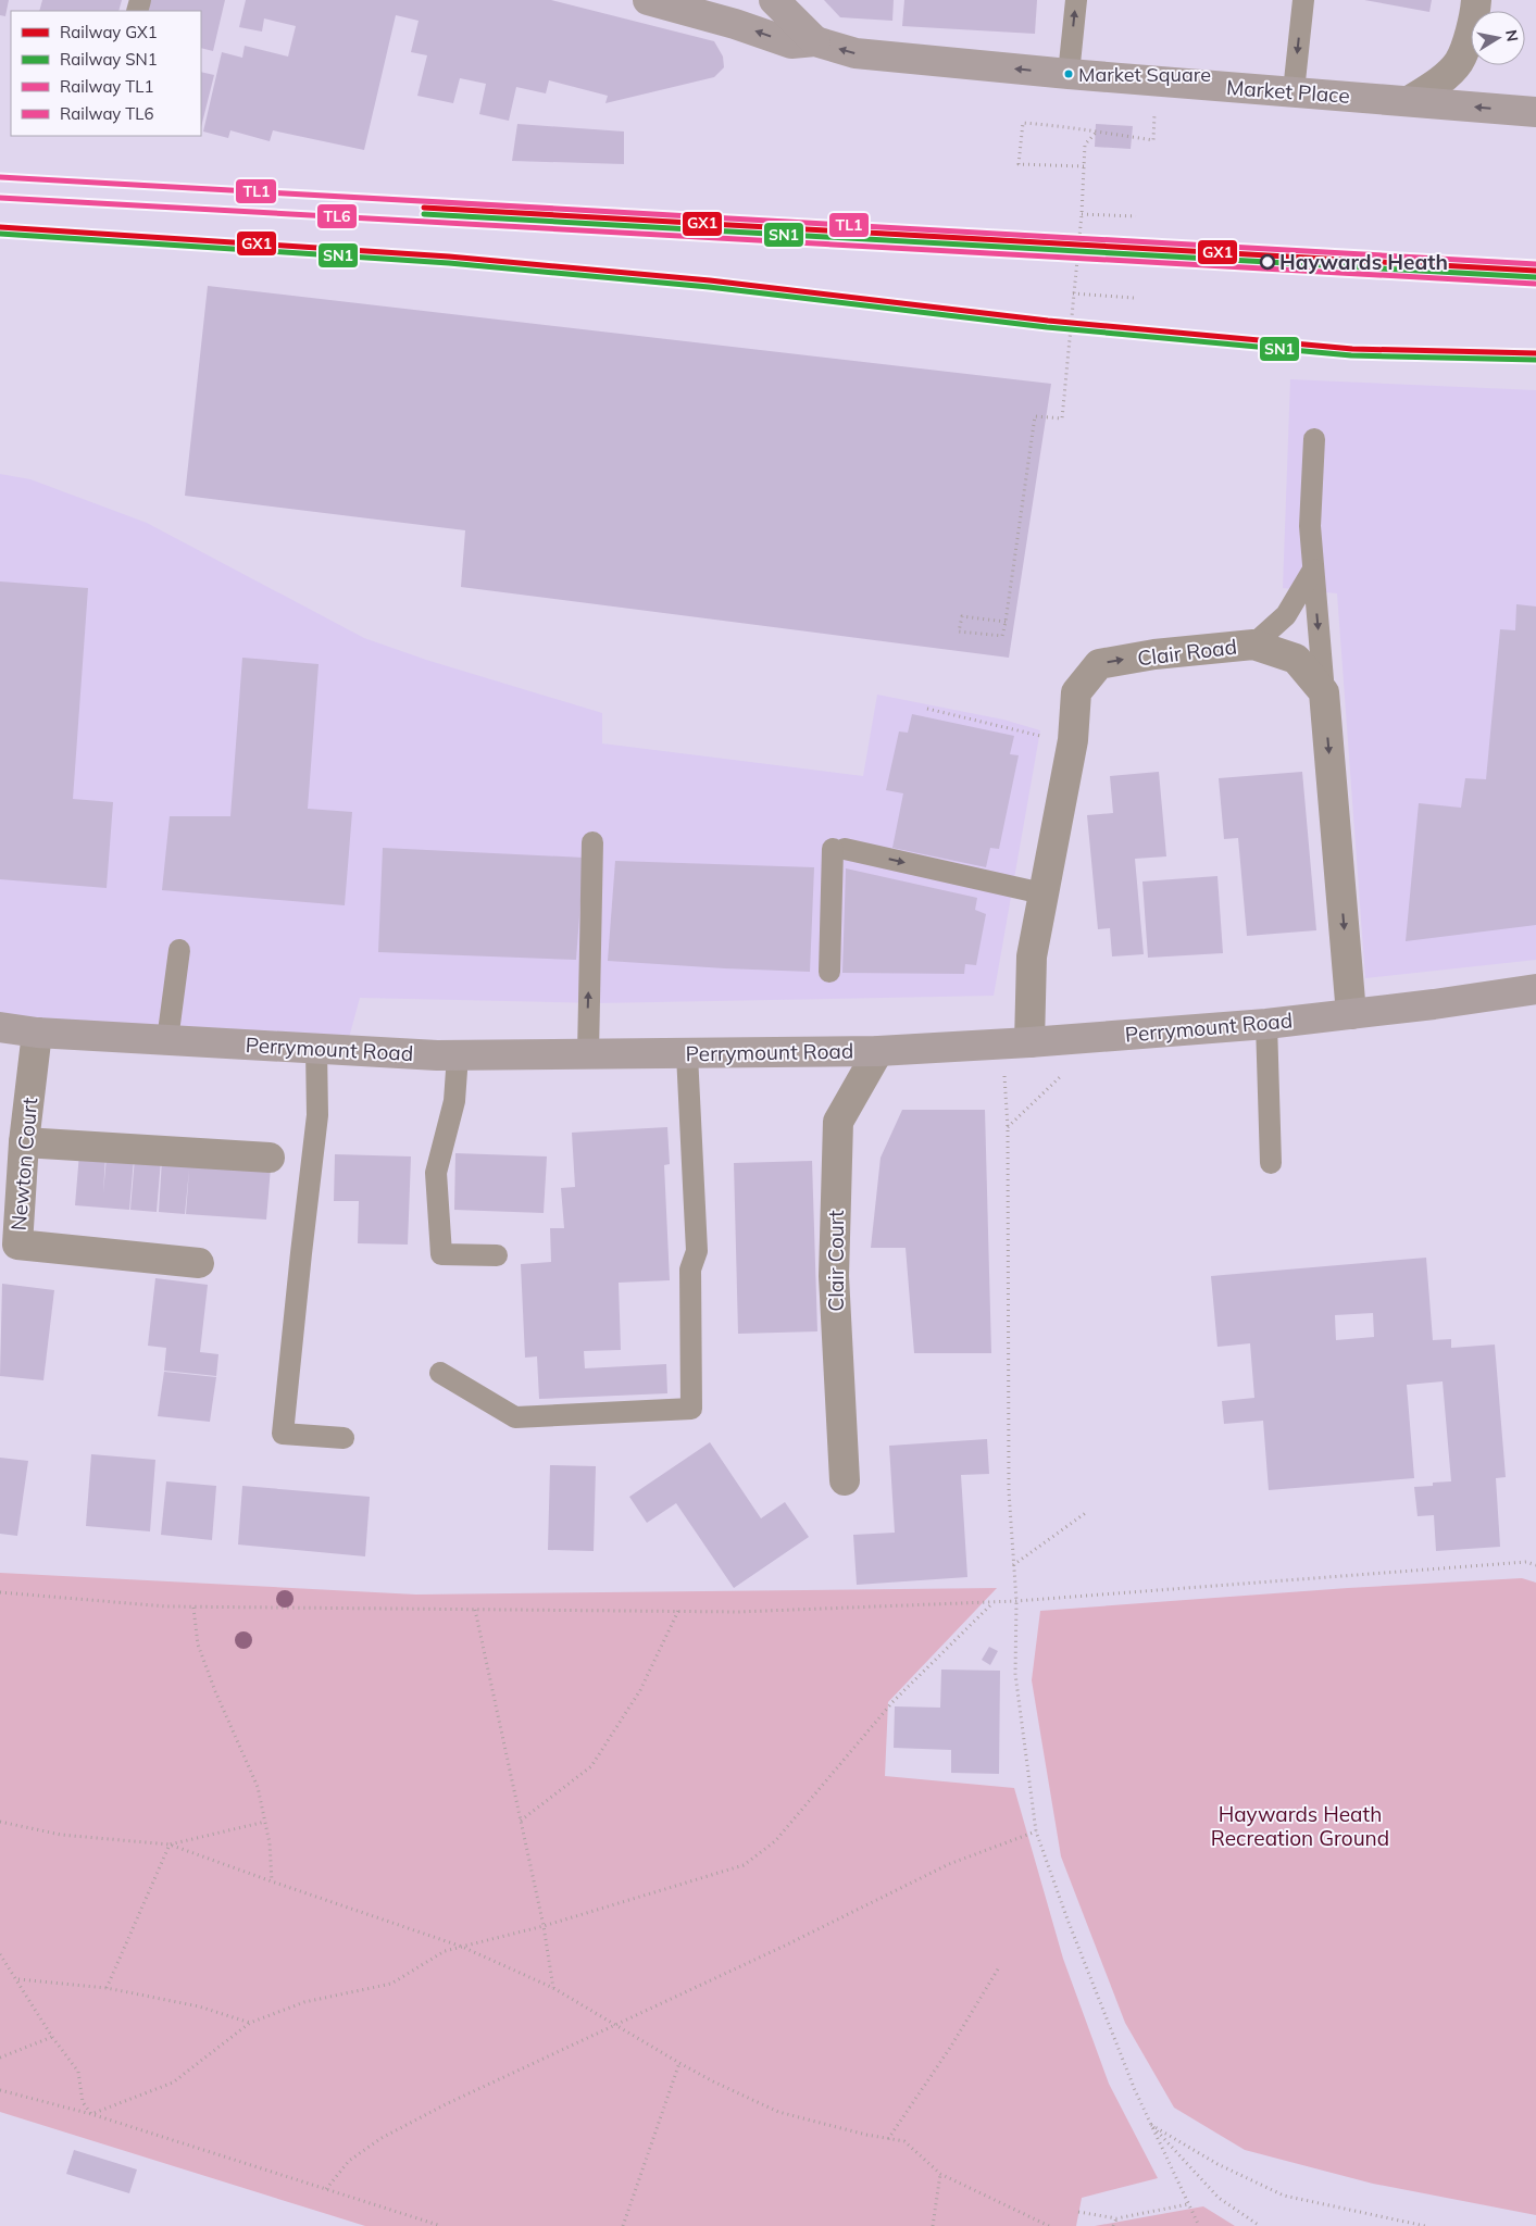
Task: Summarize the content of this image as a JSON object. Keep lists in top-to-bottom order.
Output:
{
  "streets": {
    "main road": ["Market Place", "Perrymount Road"],
    "street": ["Clair Road", "Newton Court", "Clair Court"]
  },
  "crossings": [
    ["Clair Road", "Perrymount Road"],
    ["Perrymount Road", "Newton Court"],
    ["Perrymount Road", "Clair Court"]
  ],
  "one_way": ["Market Place", "Clair Road"],
  "parks": ["Haywards Heath Recreation Ground"],
  "places": ["Market Square", "Haywards Heath"],
  "lines": [
    "rail line TL1",
    "rail line TL6",
    "rail line GX1",
    "rail line SN1"
  ],
  "legend": [
    "Railway GX1",
    "Railway SN1",
    "Railway TL1",
    "Railway TL6"
  ],
  "north": "right"
}
